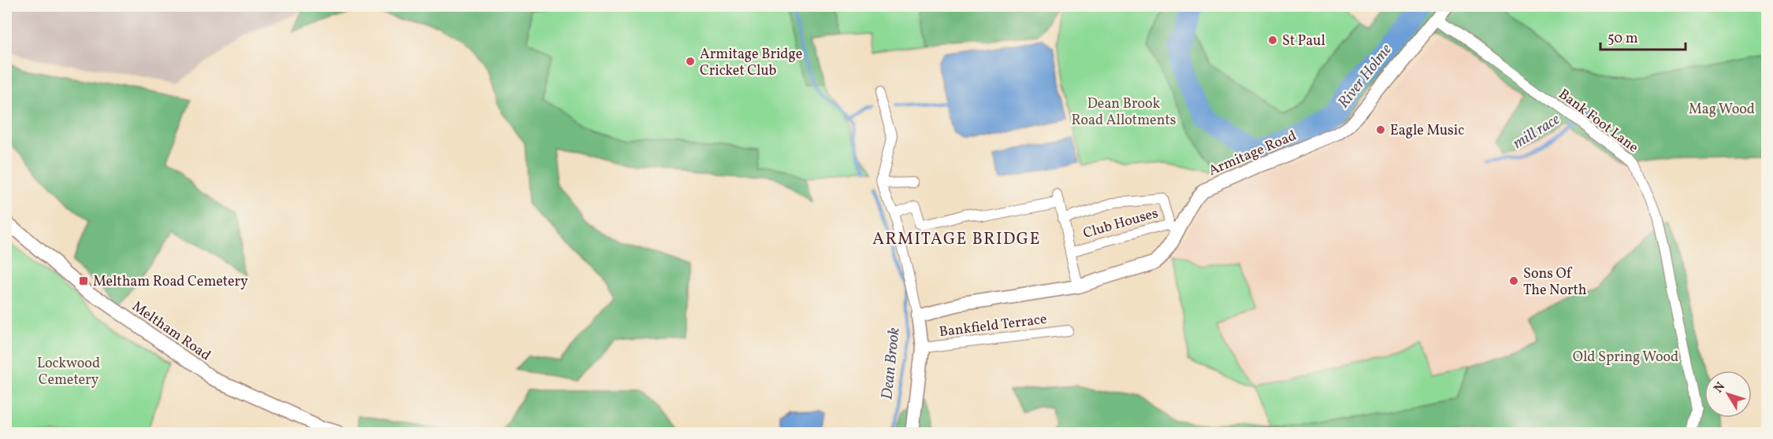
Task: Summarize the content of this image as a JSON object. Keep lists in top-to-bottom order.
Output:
{
  "streets": {
    "main road": ["Armitage Road", "Meltham Road"],
    "street": ["Bank Foot Lane", "Club Houses", "Bankfield Terrace"]
  },
  "crossings": [
    ["Bank Foot Lane", "Armitage Road"],
    ["Armitage Road", "Club Houses"]
  ],
  "districts": ["ARMITAGE BRIDGE"],
  "water": ["River Holme", "mill race", "Dean Brook"],
  "parks": [
    "Dean Brook Road Allotments",
    "Mag Wood",
    "Old Spring Wood",
    "Lockwood Cemetery"
  ],
  "places": {
    "other": [
      "St Paul",
      "Armitage Bridge Cricket Club",
      "Eagle Music",
      "Sons Of The North"
    ],
    "transit": ["Meltham Road Cemetery"]
  },
  "scale_bar": "50 m",
  "north": "top left"
}
